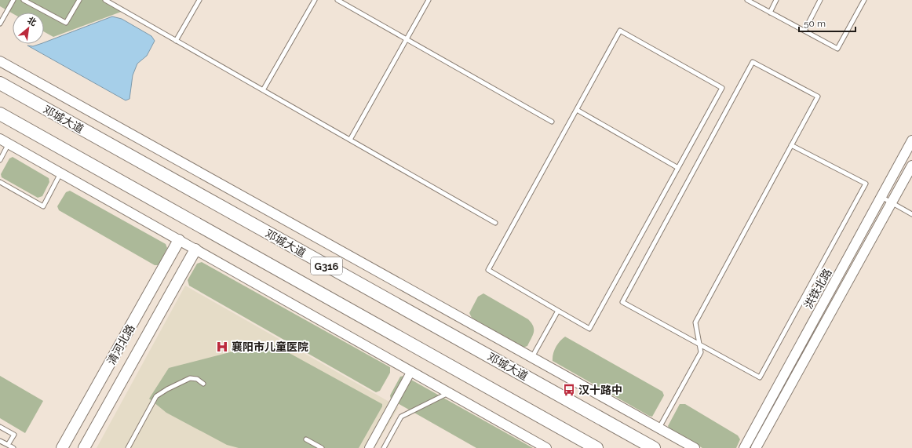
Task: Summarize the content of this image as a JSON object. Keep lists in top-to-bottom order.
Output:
{
  "streets": {
    "highway": ["邓城大道", "G316"],
    "main road": ["清河北路"],
    "street": ["洪铁北路"]
  },
  "places": {
    "hospital": ["襄阳市儿童医院"],
    "bus stop": ["汉十路中"]
  },
  "scale_bar": "50 m",
  "north": "top right"
}
